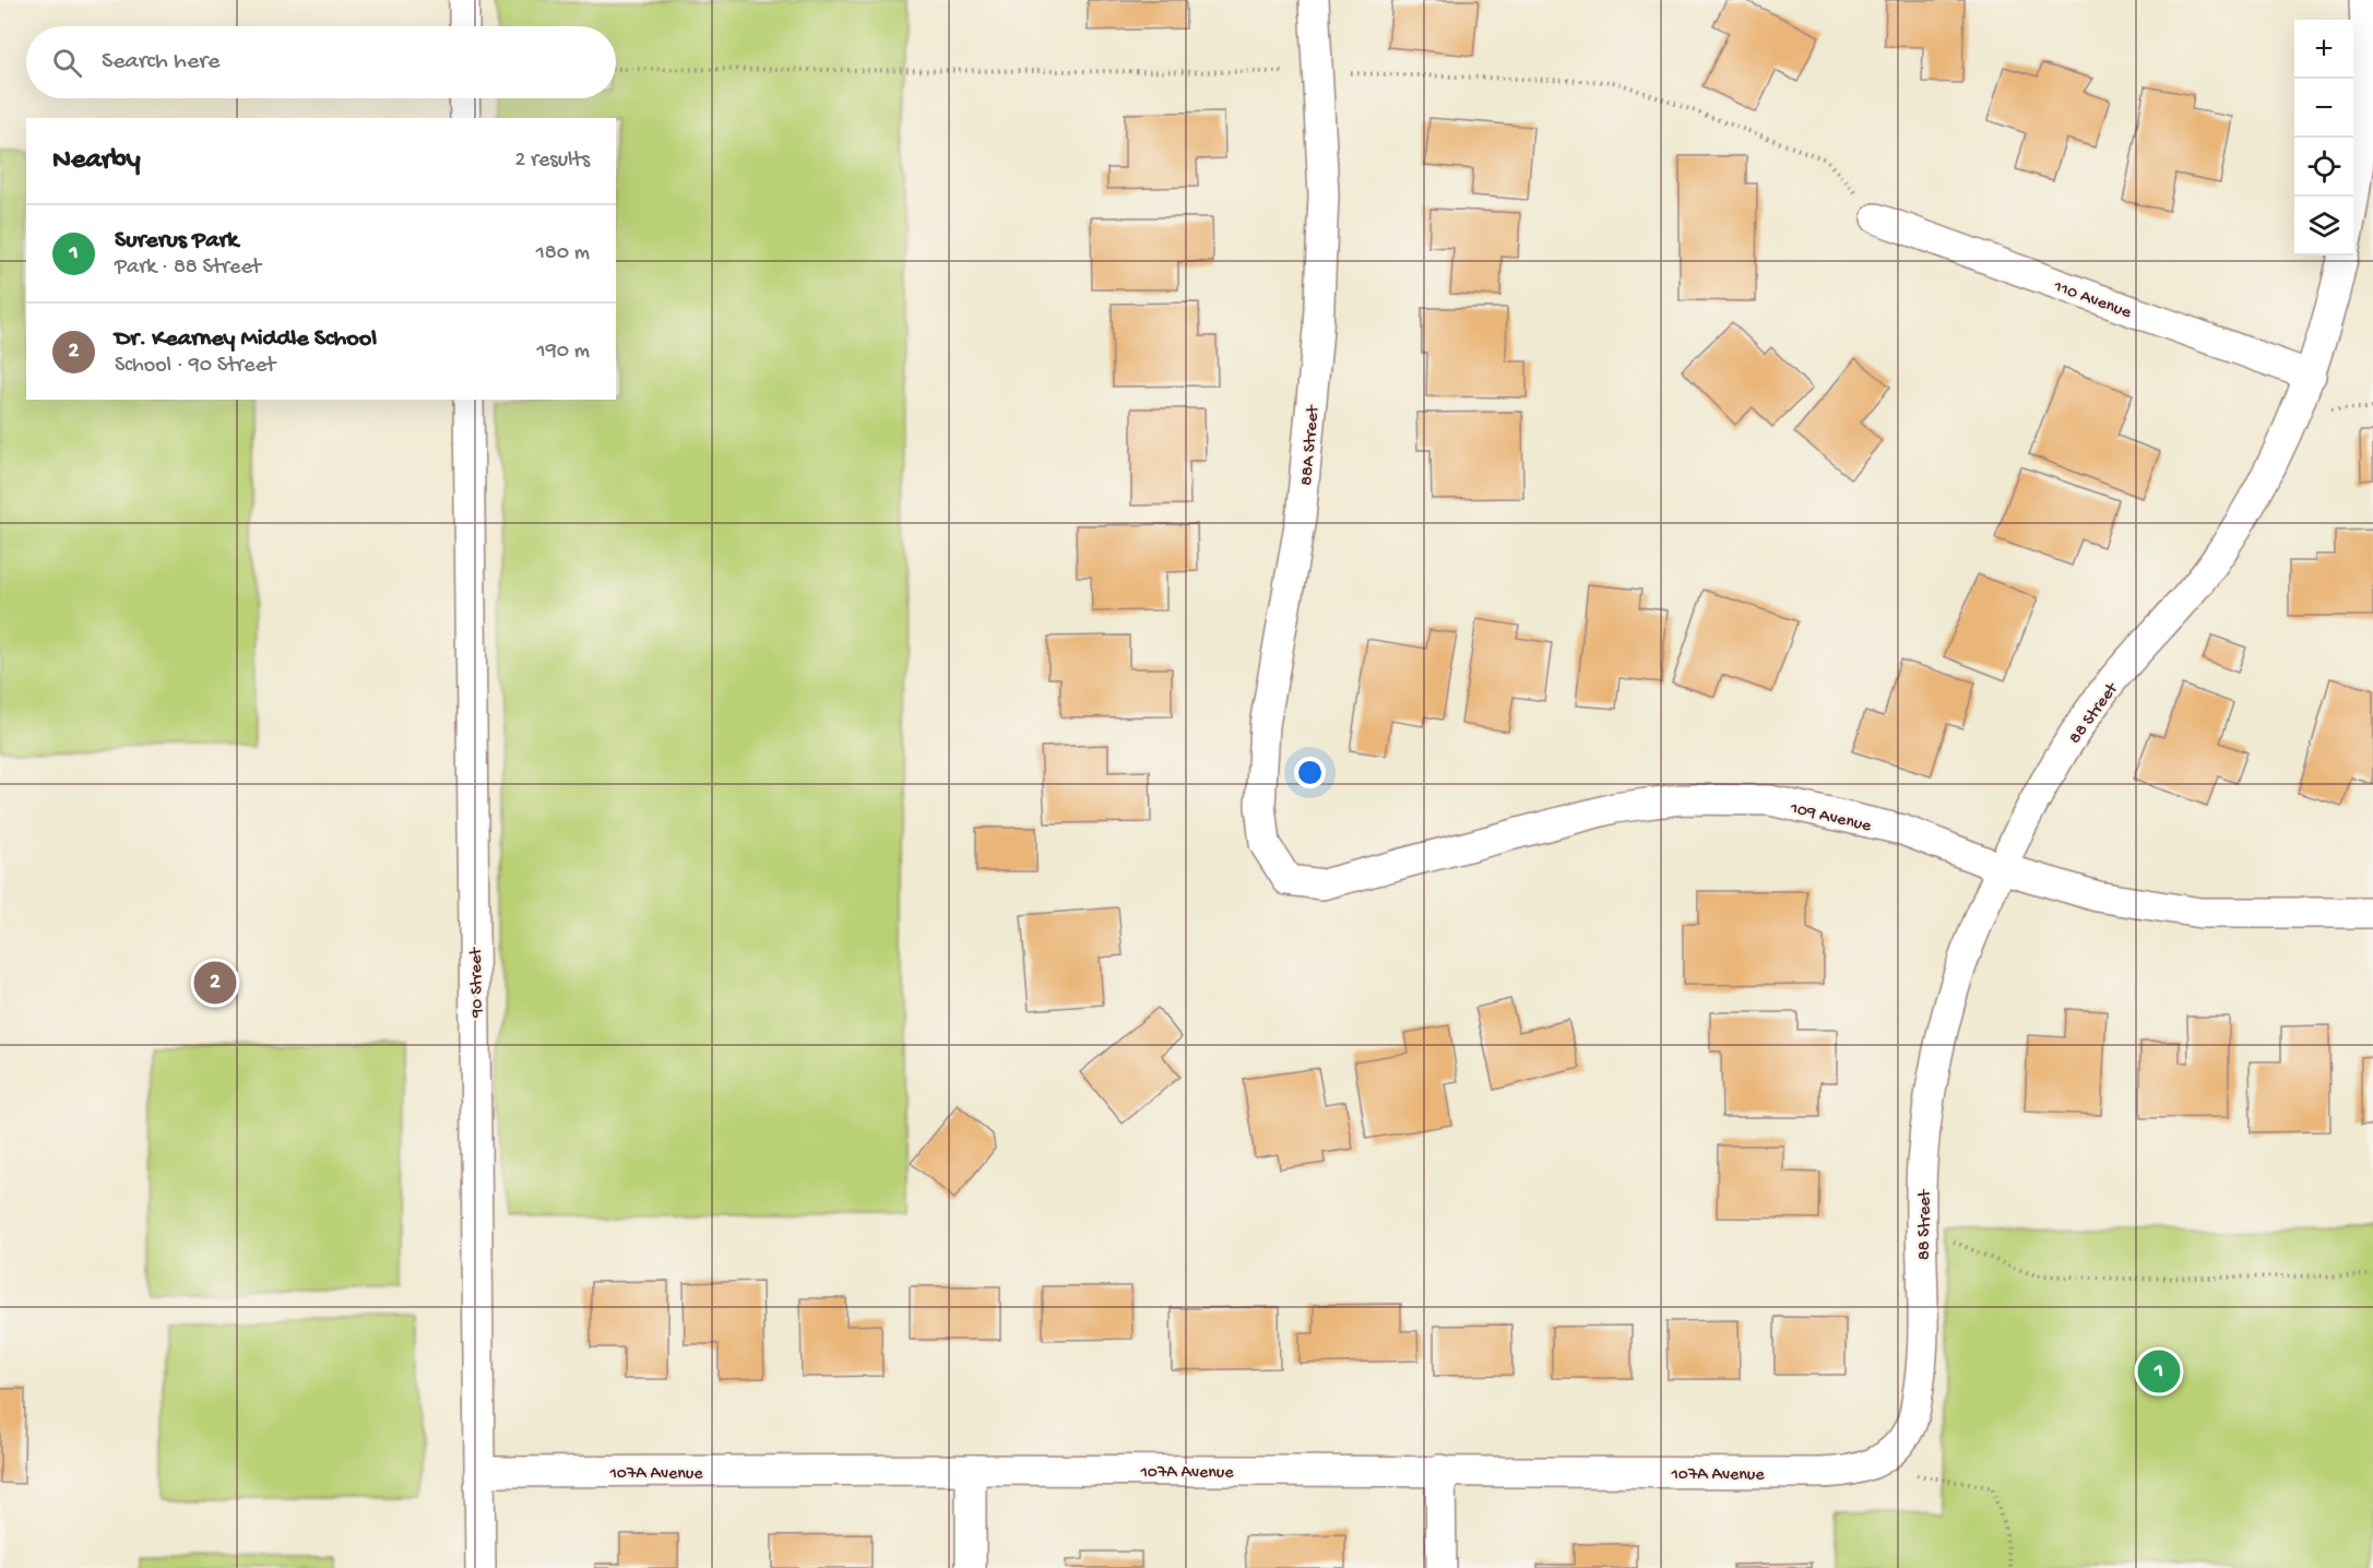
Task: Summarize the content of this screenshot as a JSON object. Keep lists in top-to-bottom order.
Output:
{
  "streets": {
    "street": [
      "110 Avenue",
      "88A Street",
      "88 Street",
      "109 Avenue",
      "90 Street",
      "107A Avenue"
    ]
  },
  "crossings": [
    ["110 Avenue", "88 Street"],
    ["88A Street", "109 Avenue"],
    ["88 Street", "109 Avenue"],
    ["88 Street", "107A Avenue"],
    ["90 Street", "107A Avenue"]
  ],
  "page": {
    "map_buttons": ["+", "−"],
    "search": "Search here",
    "heading": ["Nearby", "2 results"],
    "list": [
      {
        "mark": "1",
        "name": "Surerus Park",
        "note": "Park · 88 Street",
        "value": "180 m"
      },
      {
        "mark": "2",
        "name": "Dr. Kearney Middle School",
        "note": "School · 90 Street",
        "value": "190 m"
      }
    ],
    "pins": ["2", "1"]
  }
}
